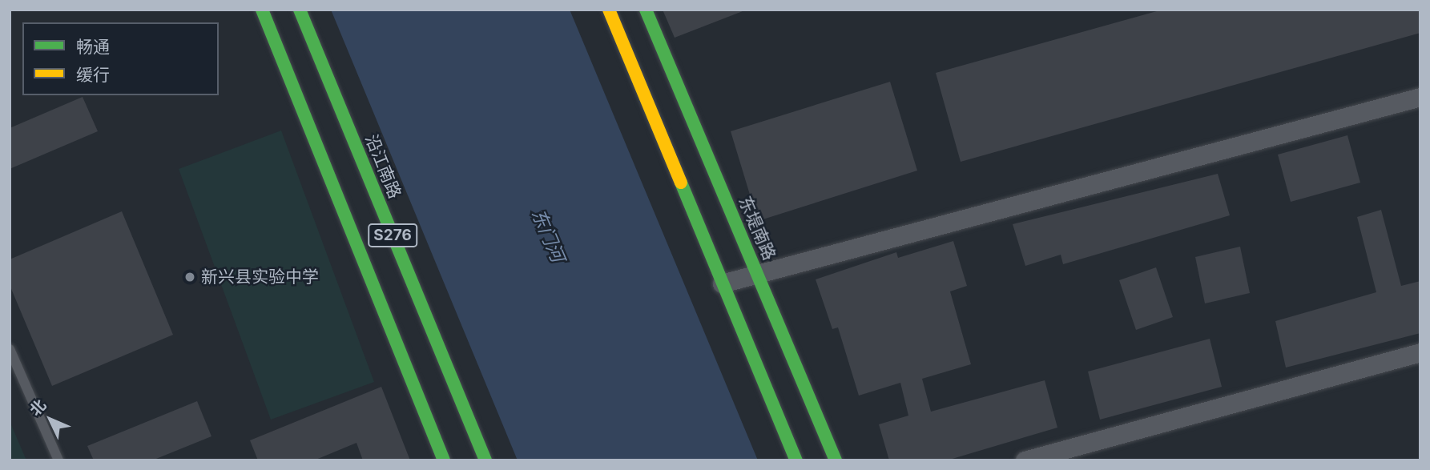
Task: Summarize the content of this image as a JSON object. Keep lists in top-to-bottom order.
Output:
{
  "streets": {
    "main road": ["沿江南路", "东堤南路", "S276"]
  },
  "water": ["东门河"],
  "places": ["新兴县实验中学"],
  "legend": ["畅通", "缓行"],
  "north": "top left"
}
